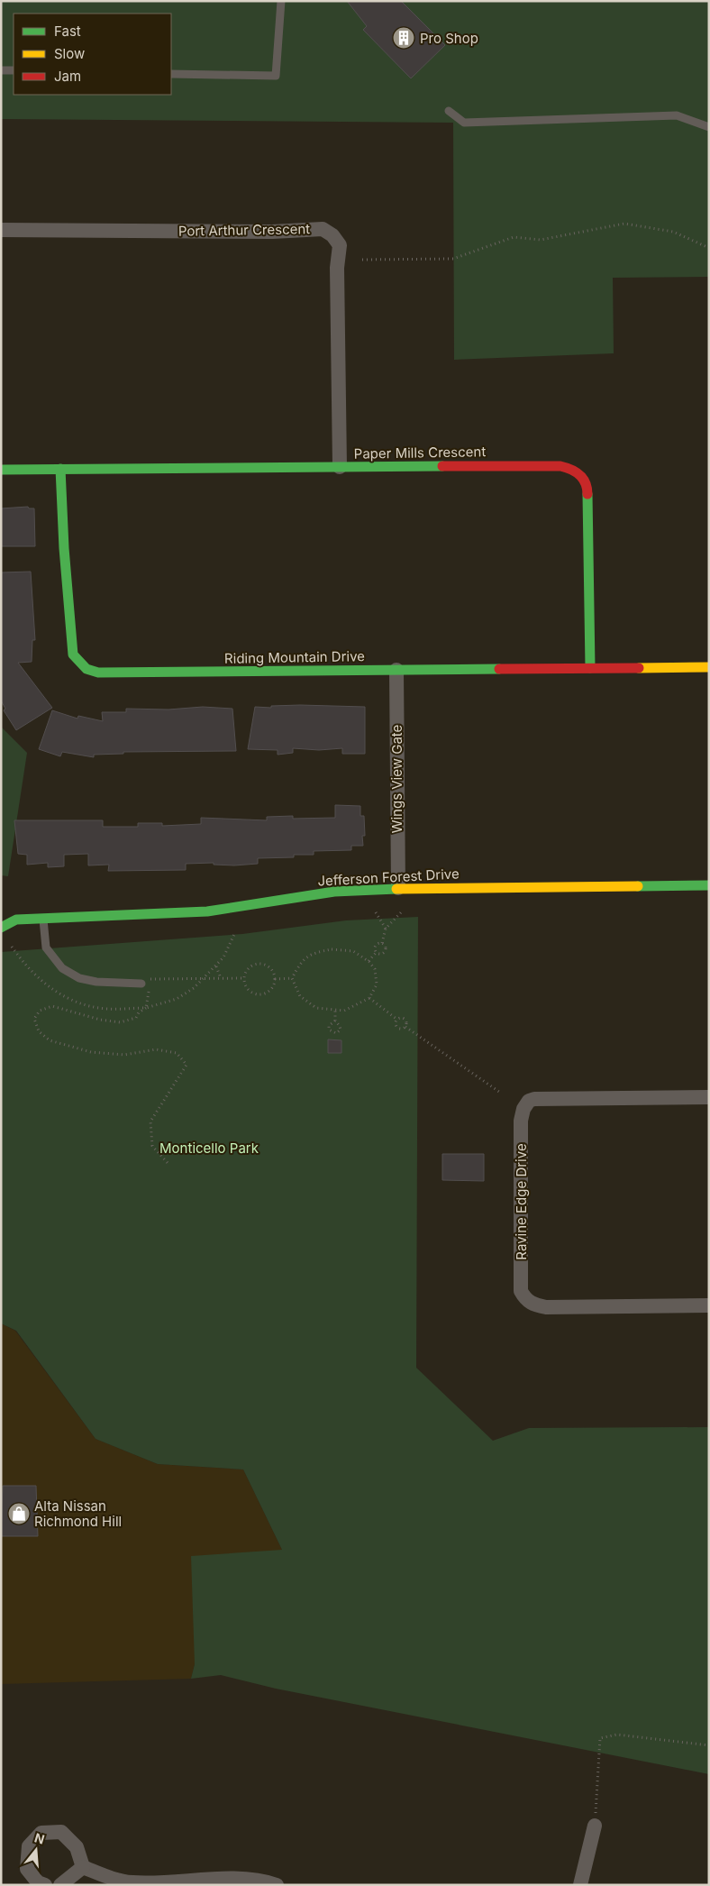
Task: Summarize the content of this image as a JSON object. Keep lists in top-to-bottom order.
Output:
{
  "streets": {
    "street": [
      "Port Arthur Crescent",
      "Paper Mills Crescent",
      "Riding Mountain Drive",
      "Wings View Gate",
      "Jefferson Forest Drive",
      "Ravine Edge Drive"
    ]
  },
  "crossings": [
    ["Port Arthur Crescent", "Paper Mills Crescent"],
    ["Paper Mills Crescent", "Riding Mountain Drive"],
    ["Riding Mountain Drive", "Wings View Gate"],
    ["Wings View Gate", "Jefferson Forest Drive"]
  ],
  "parks": ["Monticello Park"],
  "places": {
    "building": ["Pro Shop"],
    "shop": ["Alta Nissan Richmond Hill"]
  },
  "legend": ["Fast", "Slow", "Jam"],
  "north": "top"
}
